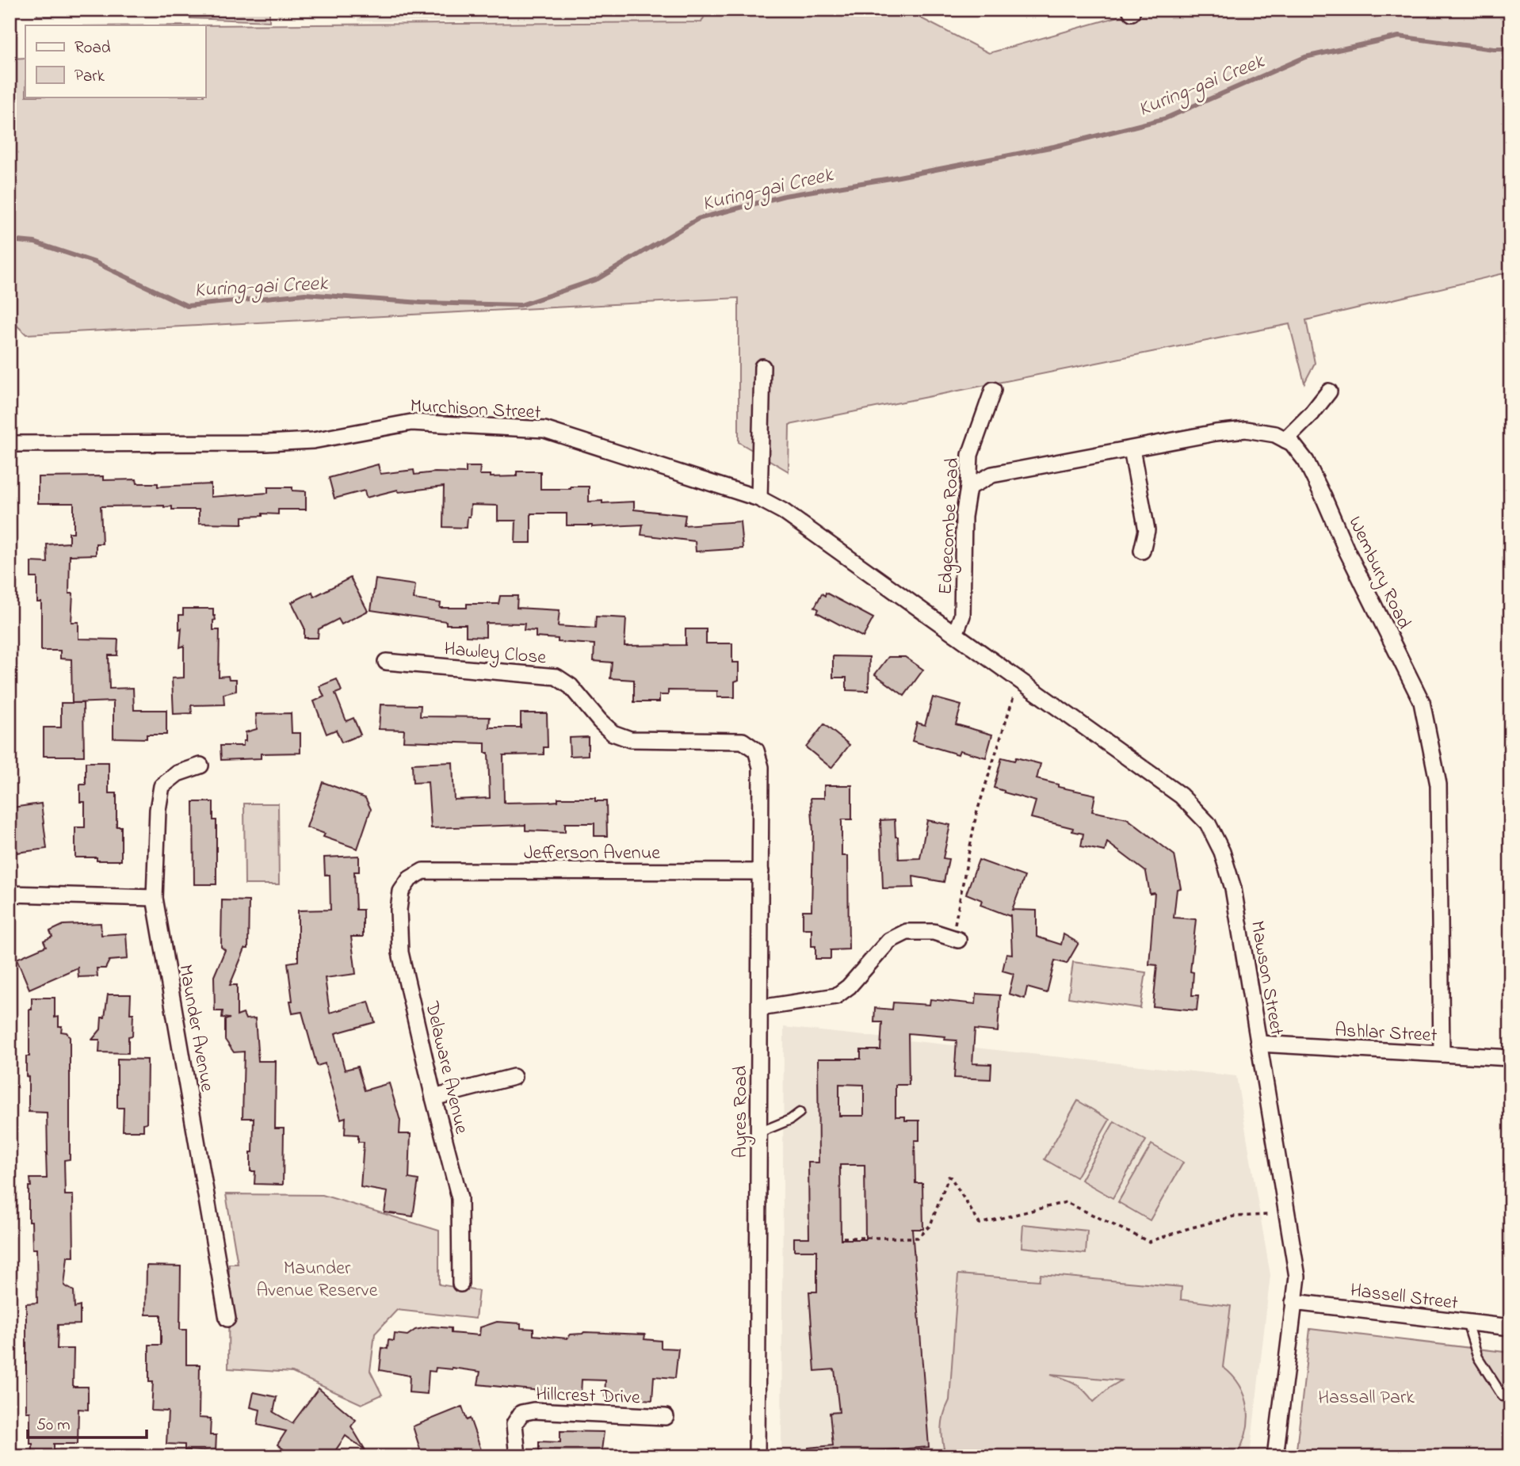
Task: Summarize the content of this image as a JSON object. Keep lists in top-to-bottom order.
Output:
{
  "streets": {
    "street": [
      "Murchison Street",
      "Edgecombe Road",
      "Wembury Road",
      "Hawley Close",
      "Jefferson Avenue",
      "Mawson Street",
      "Maunder Avenue",
      "Ashlar Street",
      "Delaware Avenue",
      "Ayres Road",
      "Hassell Street",
      "Hillcrest Drive"
    ]
  },
  "crossings": [
    ["Murchison Street", "Edgecombe Road"],
    ["Murchison Street", "Mawson Street"],
    ["Edgecombe Road", "Wembury Road"],
    ["Edgecombe Road", "Mawson Street"],
    ["Wembury Road", "Ashlar Street"],
    ["Hawley Close", "Ayres Road"],
    ["Jefferson Avenue", "Delaware Avenue"],
    ["Jefferson Avenue", "Ayres Road"],
    ["Mawson Street", "Ashlar Street"],
    ["Mawson Street", "Hassell Street"]
  ],
  "water": ["Kuring-gai Creek"],
  "parks": ["Maunder Avenue Reserve", "Hassall Park"],
  "legend": ["Road", "Park"],
  "scale_bar": "50 m"
}
